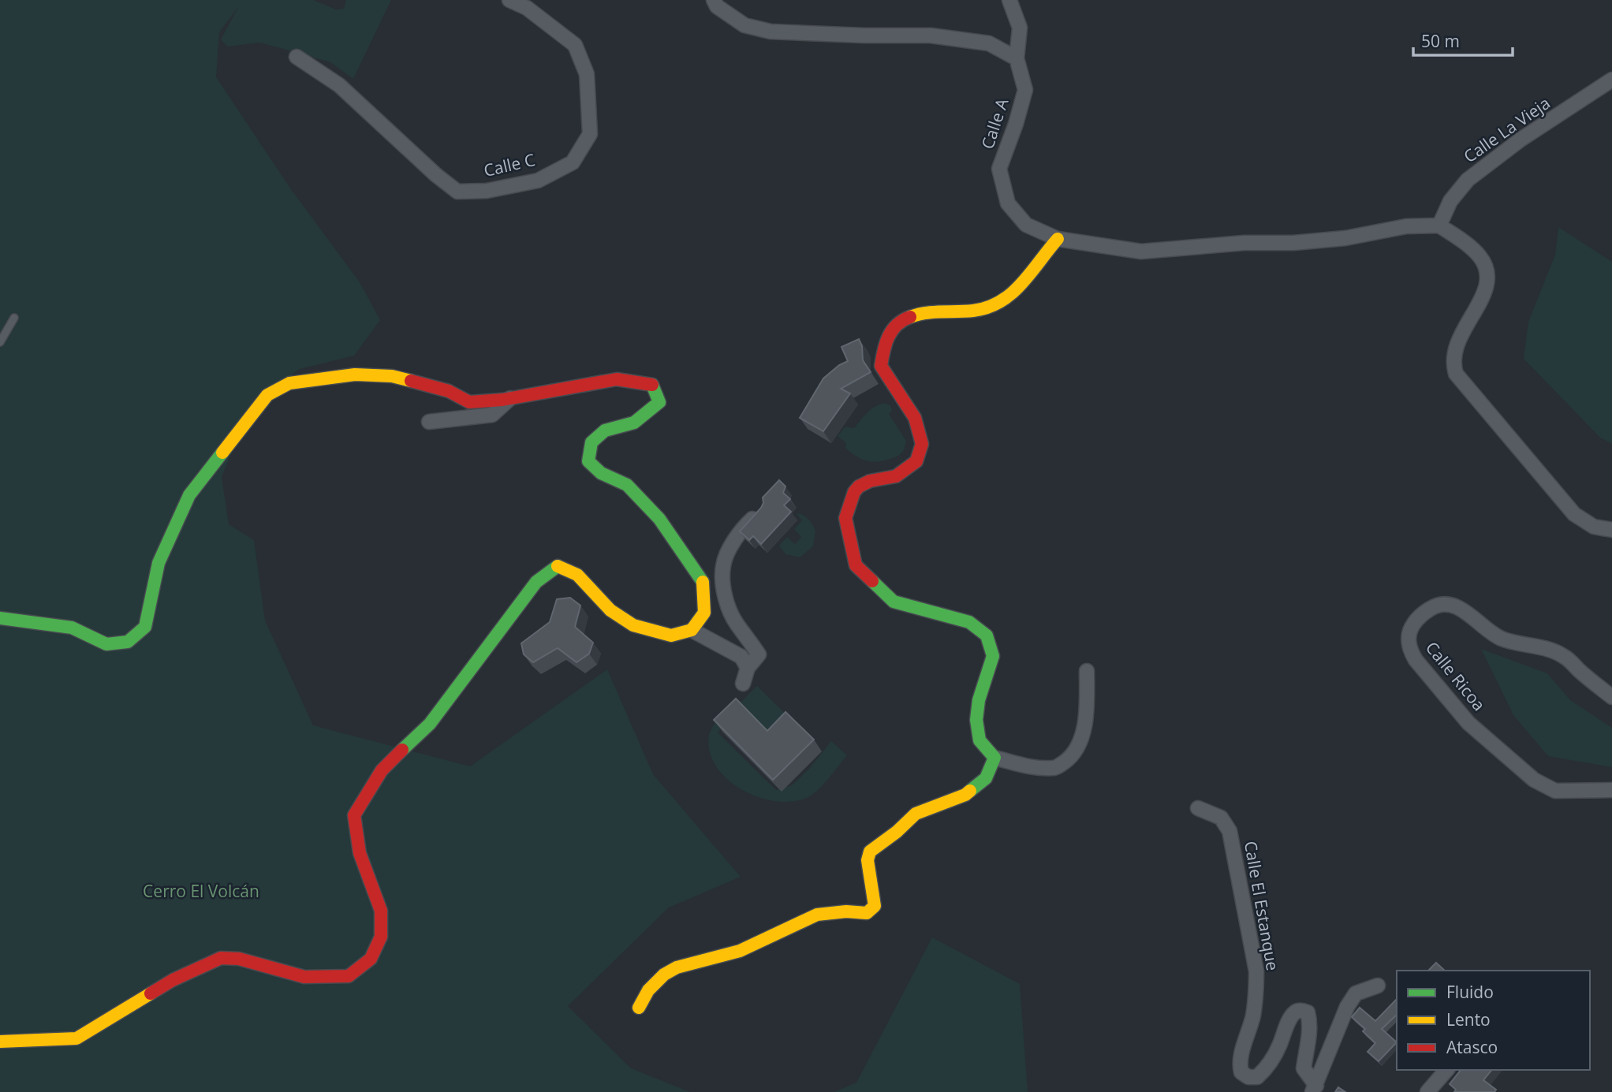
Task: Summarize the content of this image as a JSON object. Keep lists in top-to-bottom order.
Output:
{
  "streets": {
    "street": [
      "Calle A",
      "Calle La Vieja",
      "Calle C",
      "Calle Ricoa",
      "Calle El Estanque"
    ]
  },
  "crossings": [
    ["Calle A", "Calle La Vieja"]
  ],
  "parks": ["Cerro El Volcán"],
  "legend": ["Fluido", "Lento", "Atasco"],
  "scale_bar": "50 m"
}
